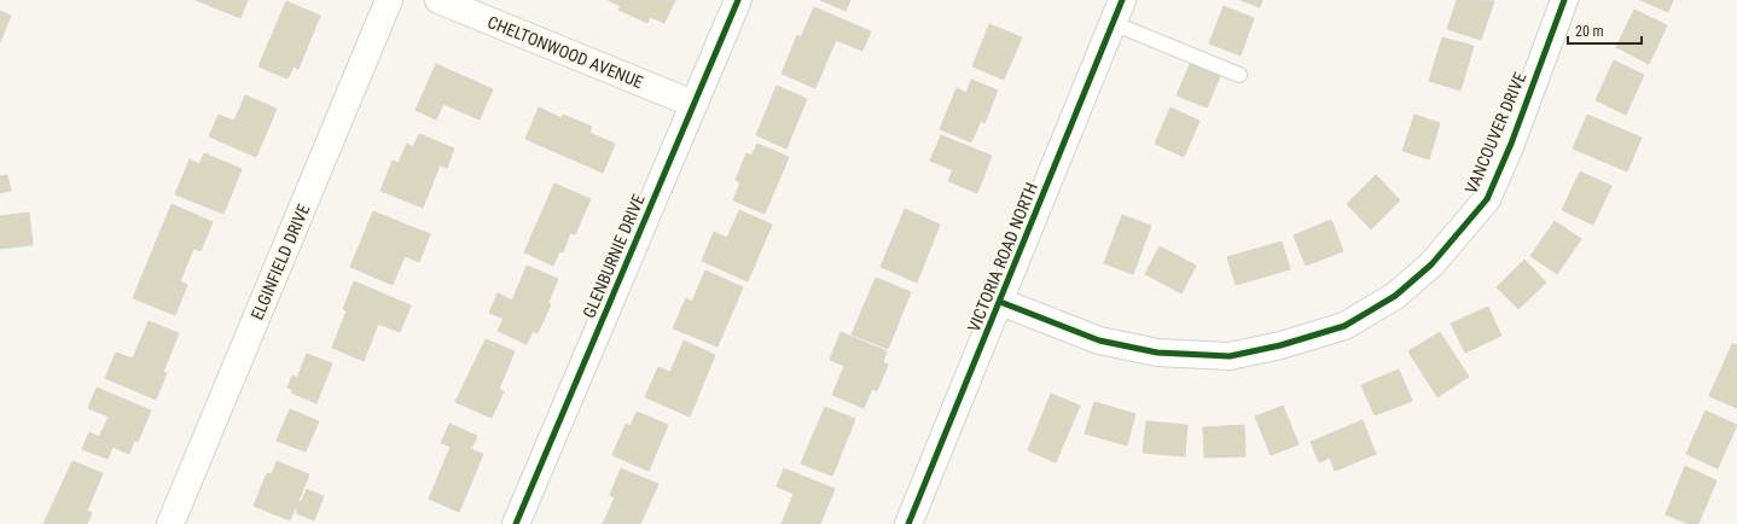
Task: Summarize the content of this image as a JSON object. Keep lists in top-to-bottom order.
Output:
{
  "streets": {
    "street": [
      "CHELTONWOOD AVENUE",
      "VANCOUVER DRIVE",
      "GLENBURNIE DRIVE",
      "VICTORIA ROAD NORTH",
      "ELGINFIELD DRIVE"
    ]
  },
  "crossings": [
    ["CHELTONWOOD AVENUE", "GLENBURNIE DRIVE"],
    ["VANCOUVER DRIVE", "VICTORIA ROAD NORTH"]
  ],
  "scale_bar": "20 m"
}
